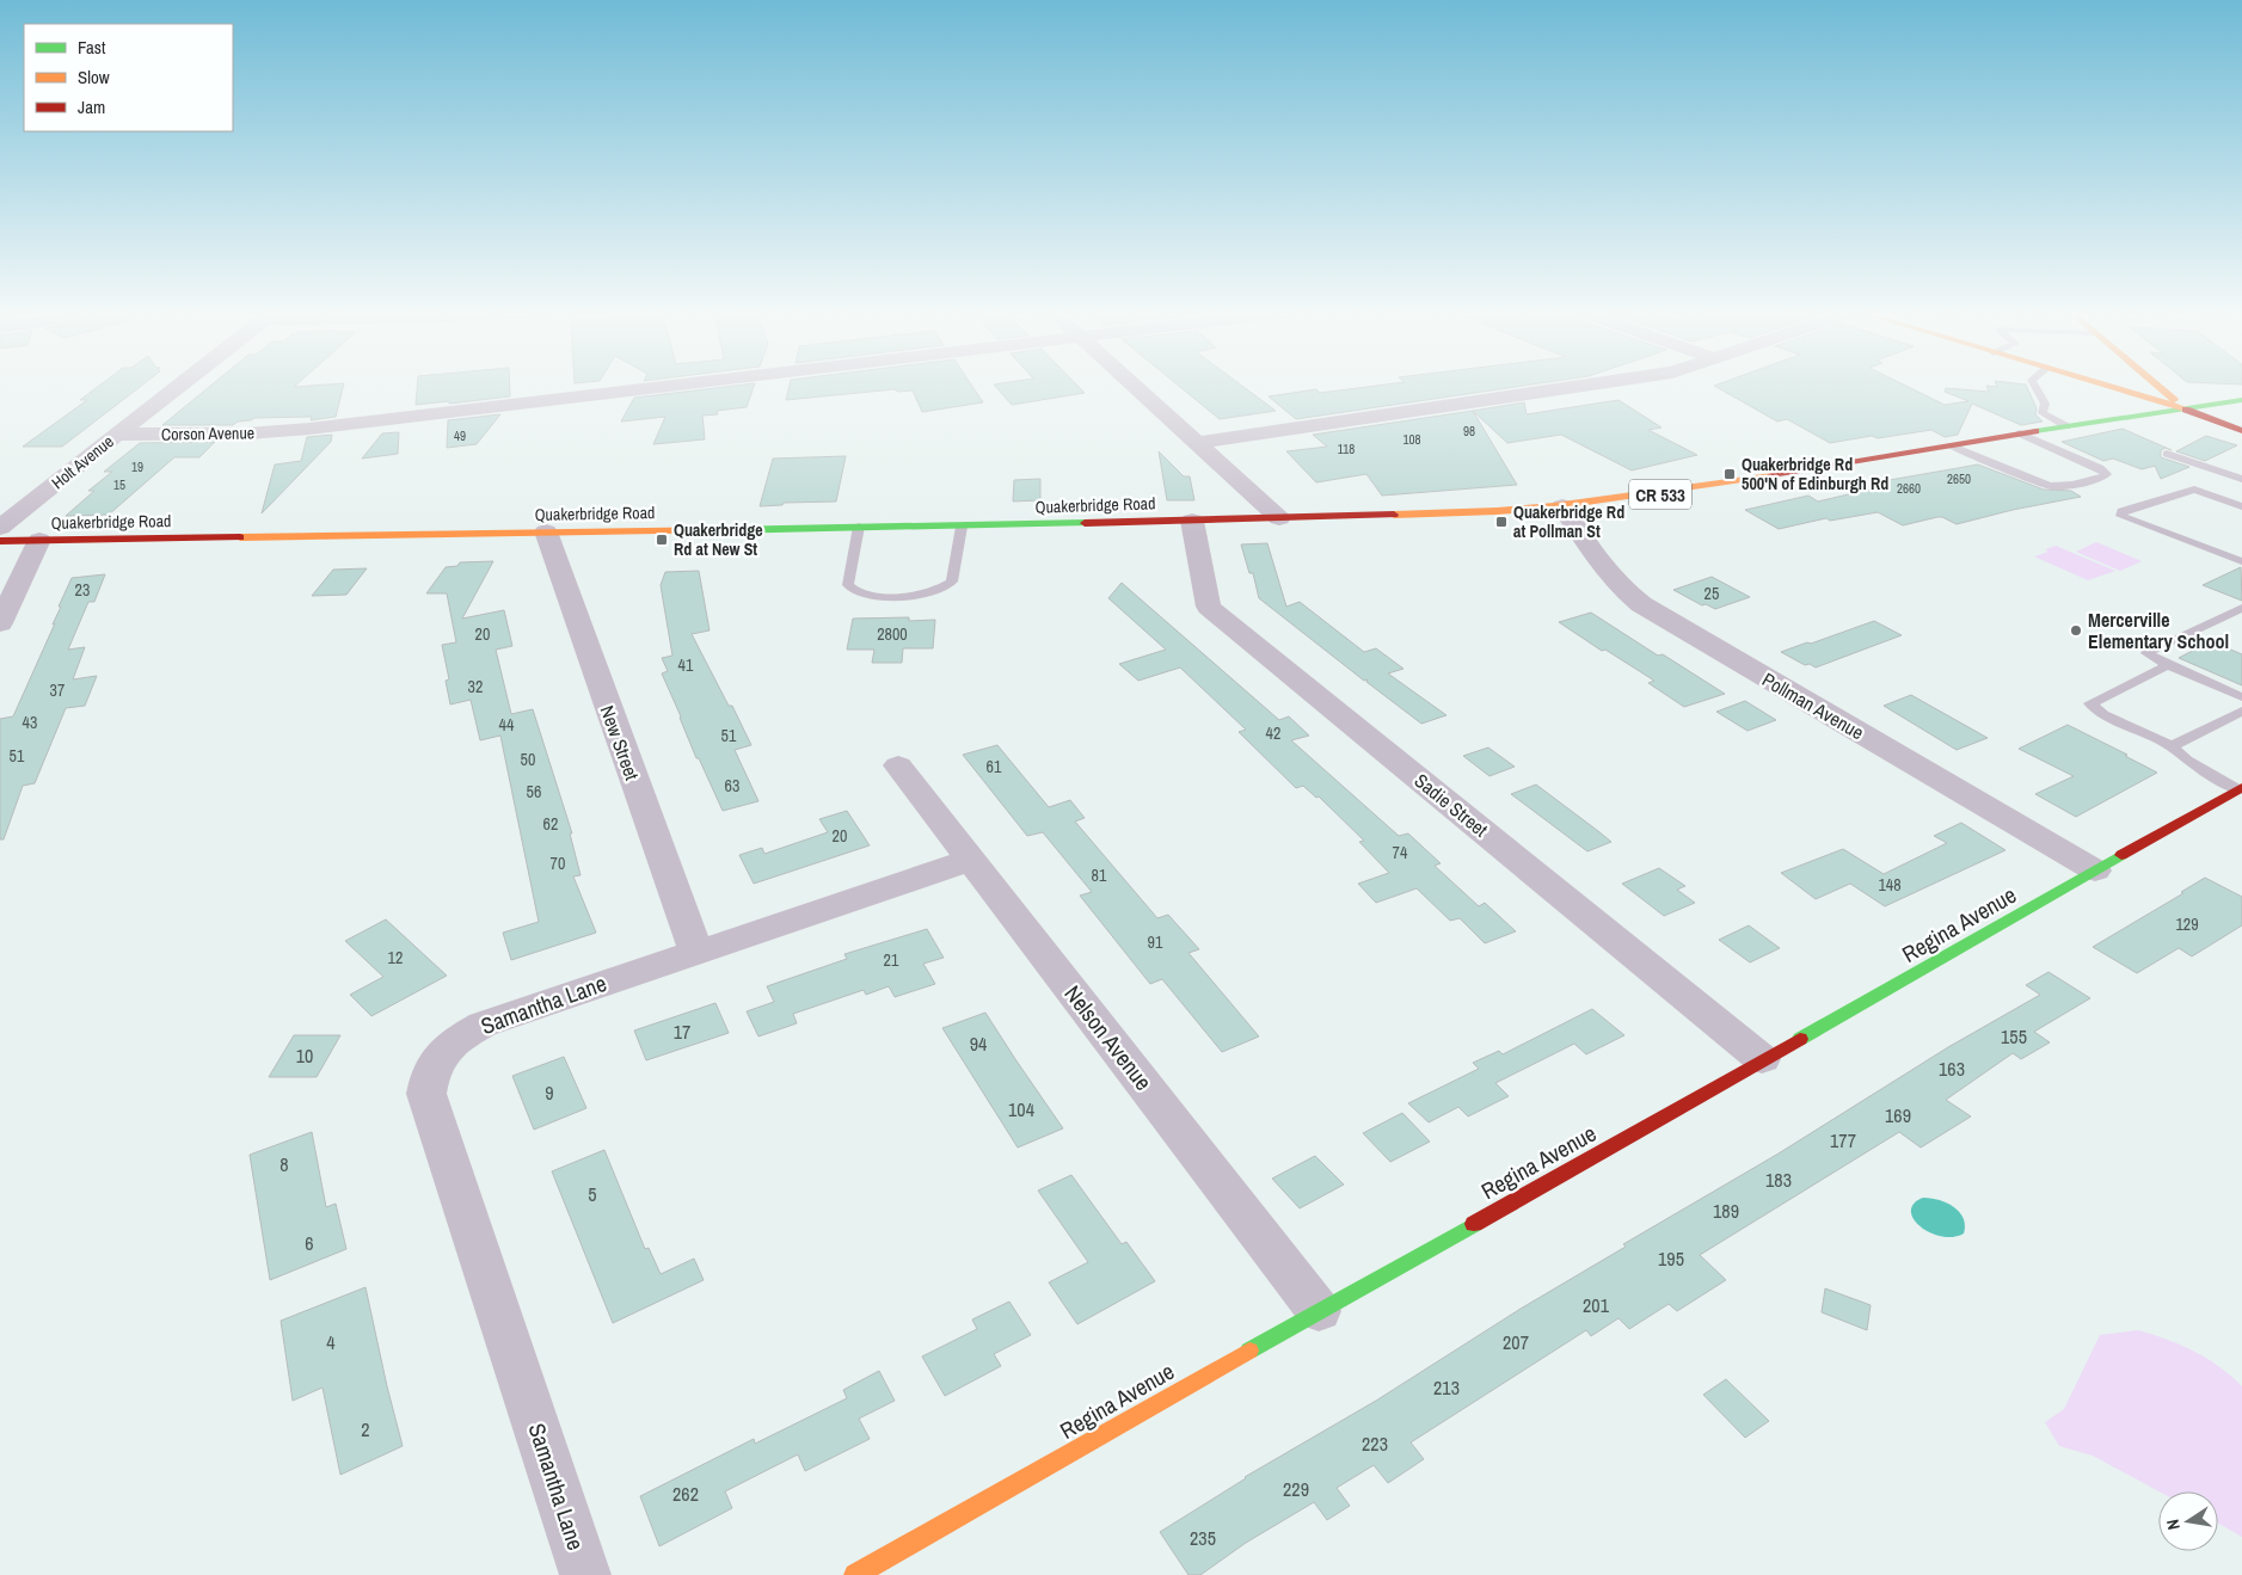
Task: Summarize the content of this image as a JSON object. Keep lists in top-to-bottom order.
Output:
{
  "streets": {
    "main road": ["CR 533", "Quakerbridge Road", "Regina Avenue"],
    "street": [
      "Corson Avenue",
      "Holt Avenue",
      "Pollman Avenue",
      "New Street",
      "Sadie Street",
      "Samantha Lane",
      "Nelson Avenue"
    ]
  },
  "crossings": [
    ["Corson Avenue", "Holt Avenue"],
    ["CR 533", "Quakerbridge Road"],
    ["Quakerbridge Road", "Pollman Avenue"],
    ["Quakerbridge Road", "New Street"],
    ["Quakerbridge Road", "Sadie Street"],
    ["Pollman Avenue", "Regina Avenue"],
    ["New Street", "Samantha Lane"],
    ["Sadie Street", "Regina Avenue"],
    ["Regina Avenue", "Nelson Avenue"],
    ["Samantha Lane", "Nelson Avenue"]
  ],
  "places": {
    "transit": ["Quakerbridge Rd 500'N of Edinburgh Rd", "Quakerbridge Rd at Pollman St", "Quakerbridge Rd at New St"],
    "other": ["Mercerville Elementary School"]
  },
  "house_numbers": [
    "98",
    "49",
    "108",
    "118",
    "19",
    "2650",
    "15",
    "2660",
    "23",
    "25",
    "20",
    "2800",
    "41",
    "32",
    "37",
    "43",
    "44",
    "42",
    "51",
    "51",
    "50",
    "61",
    "63",
    "56",
    "62",
    "20",
    "74",
    "70",
    "81",
    "148",
    "129",
    "91",
    "12",
    "21",
    "17",
    "155",
    "94",
    "10",
    "163",
    "9",
    "104",
    "169",
    "177",
    "8",
    "183",
    "5",
    "189",
    "6",
    "195",
    "201",
    "4",
    "207",
    "213",
    "2",
    "223",
    "229",
    "262",
    "235"
  ],
  "legend": ["Fast", "Slow", "Jam"],
  "north": "left"
}
